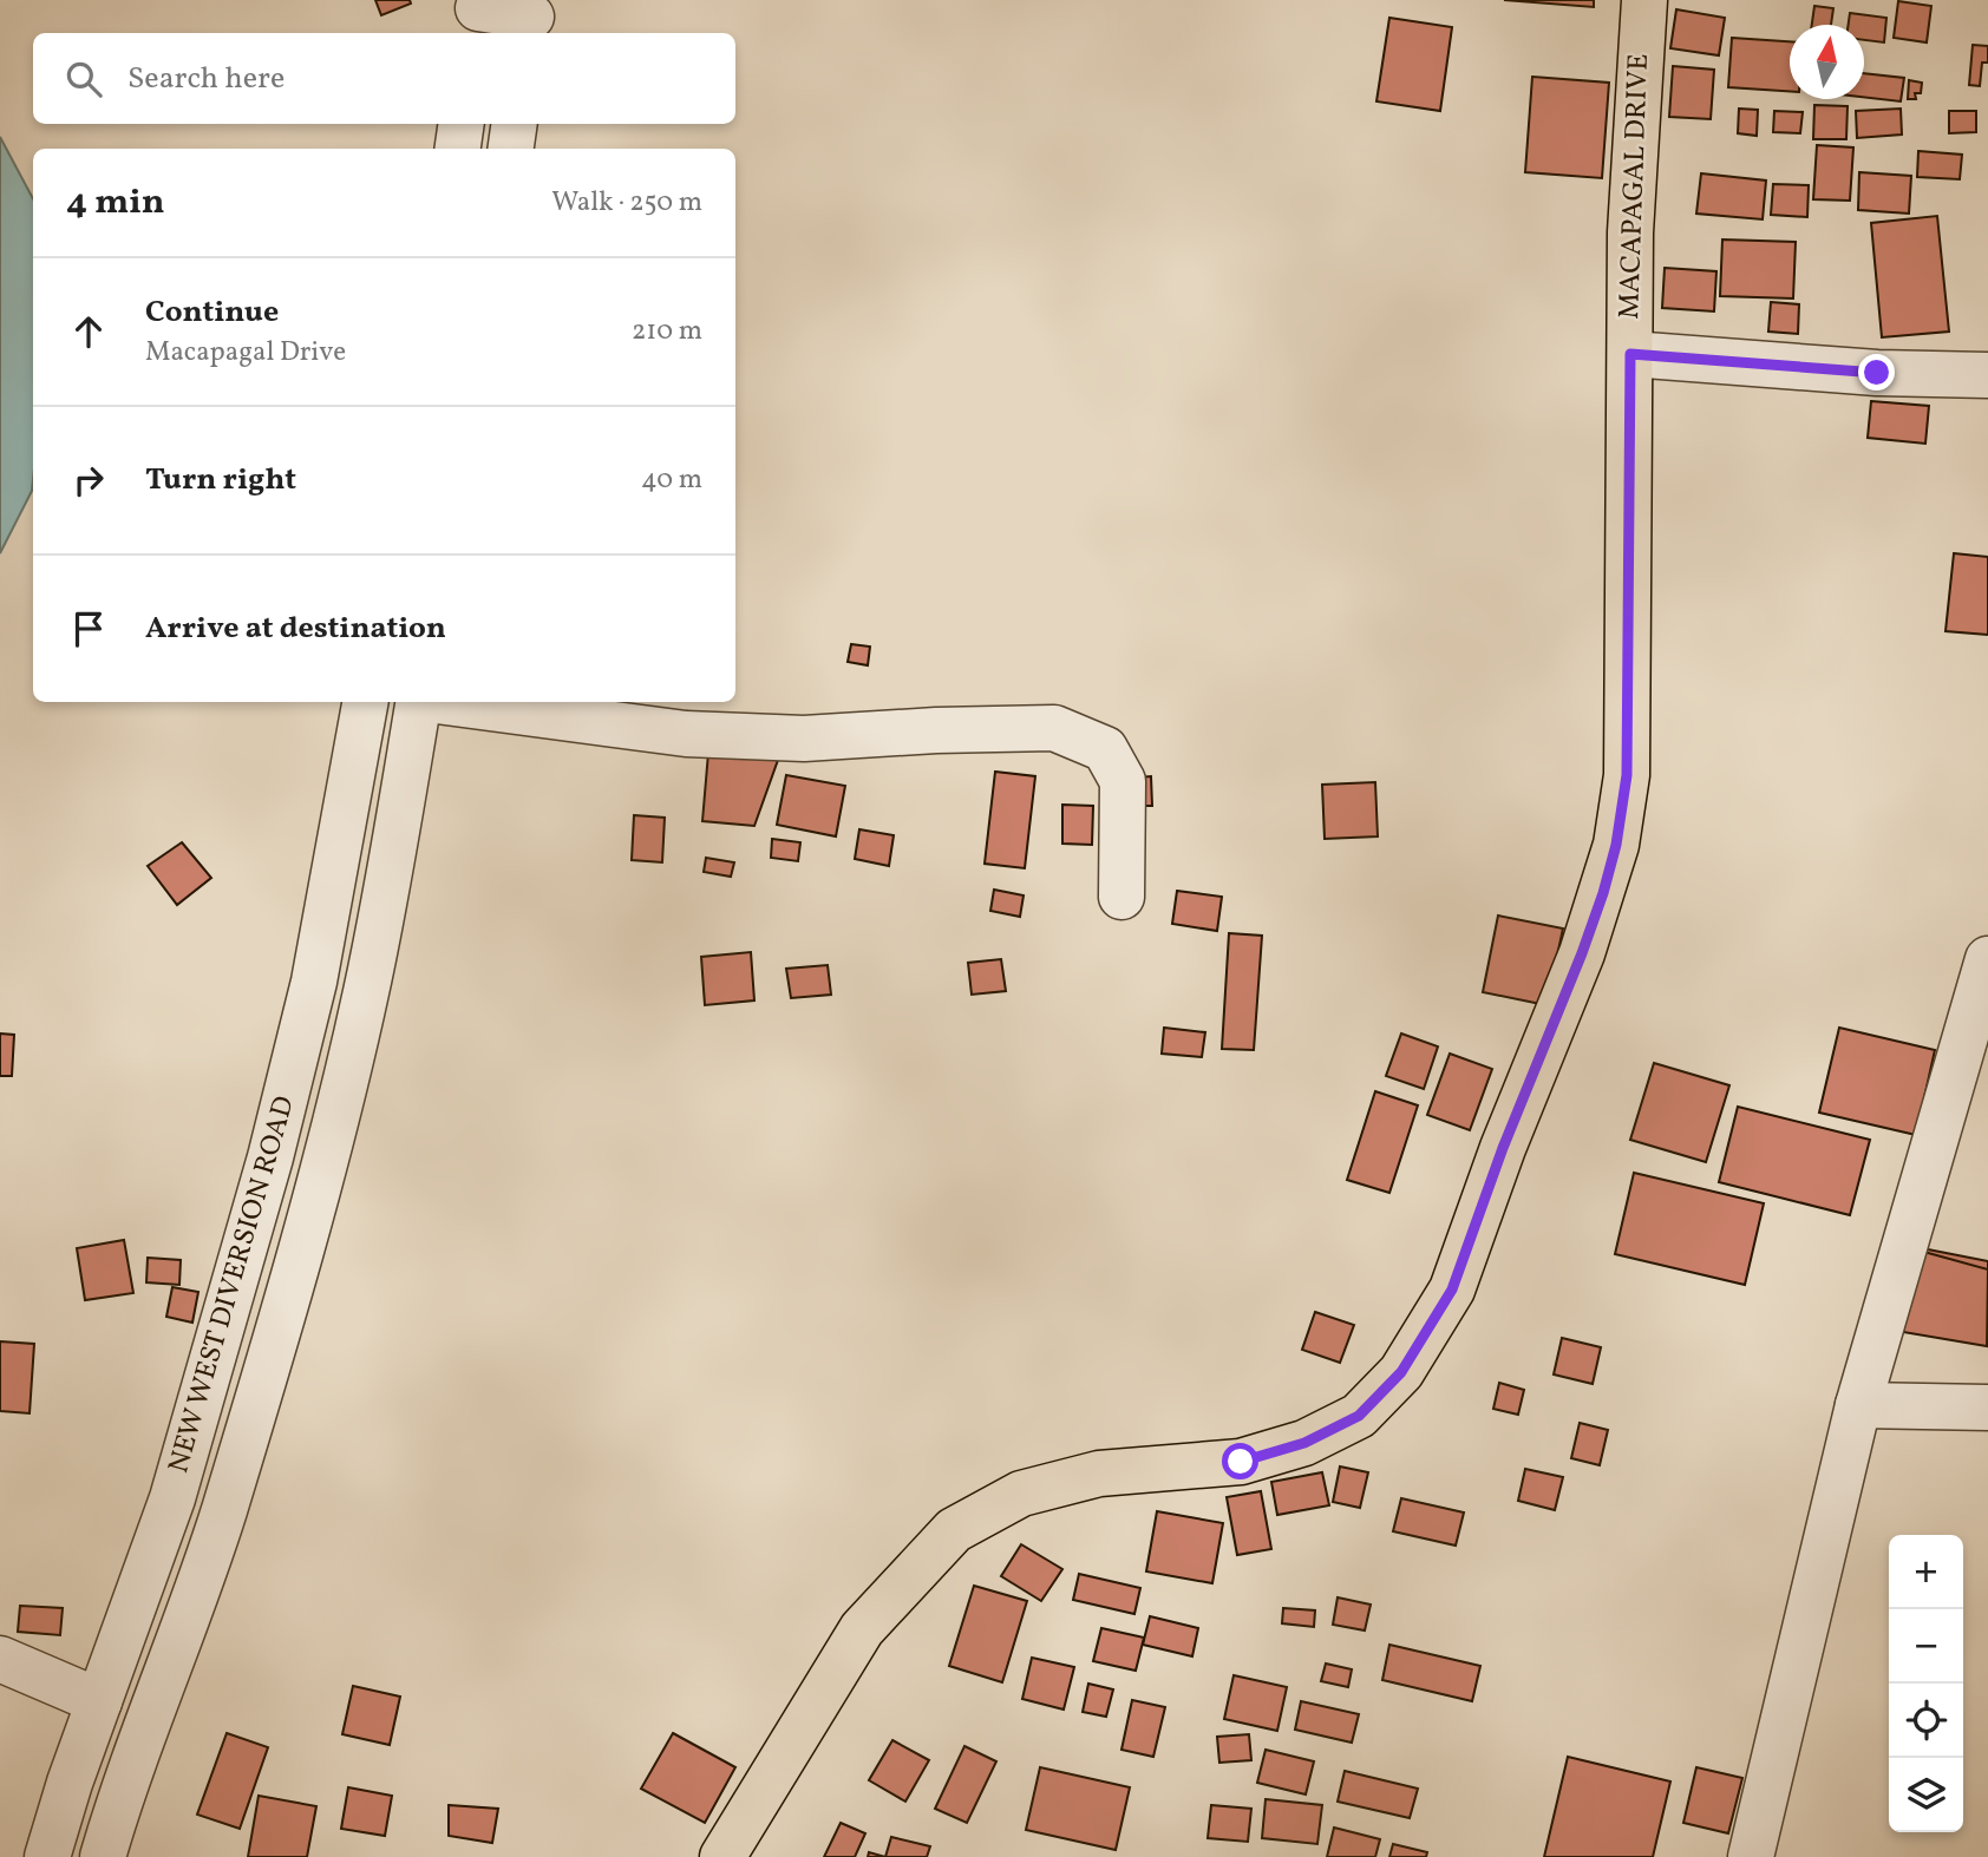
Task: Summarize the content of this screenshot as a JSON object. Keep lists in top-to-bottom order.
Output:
{
  "streets": {
    "main road": ["MACAPAGAL DRIVE"],
    "street": ["NEW WEST DIVERSION ROAD"]
  },
  "north": "top",
  "page": {
    "search": "Search here",
    "heading": ["4 min", "Walk · 250 m"],
    "list": [
      ["Continue", "Macapagal Drive", "210 m"],
      ["Turn right", "40 m"],
      "Arrive at destination"
    ],
    "map_buttons": ["+", "−"]
  }
}
